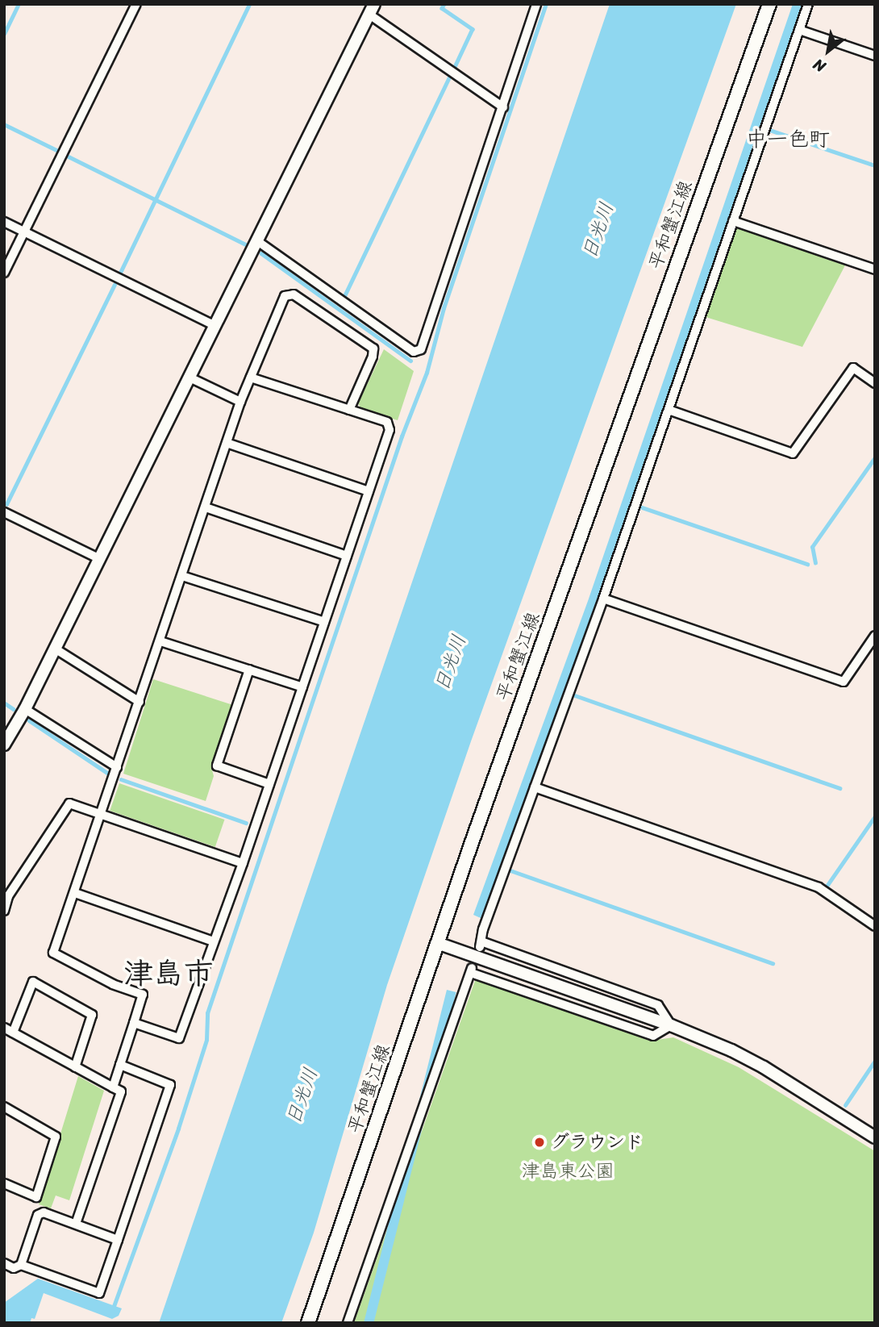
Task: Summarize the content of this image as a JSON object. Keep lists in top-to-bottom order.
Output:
{
  "streets": {
    "main road": ["平和蟹江線"]
  },
  "districts": ["中一色町", "津島市"],
  "water": ["日光川"],
  "parks": ["津島東公園"],
  "places": ["グラウンド"],
  "north": "bottom left"
}
